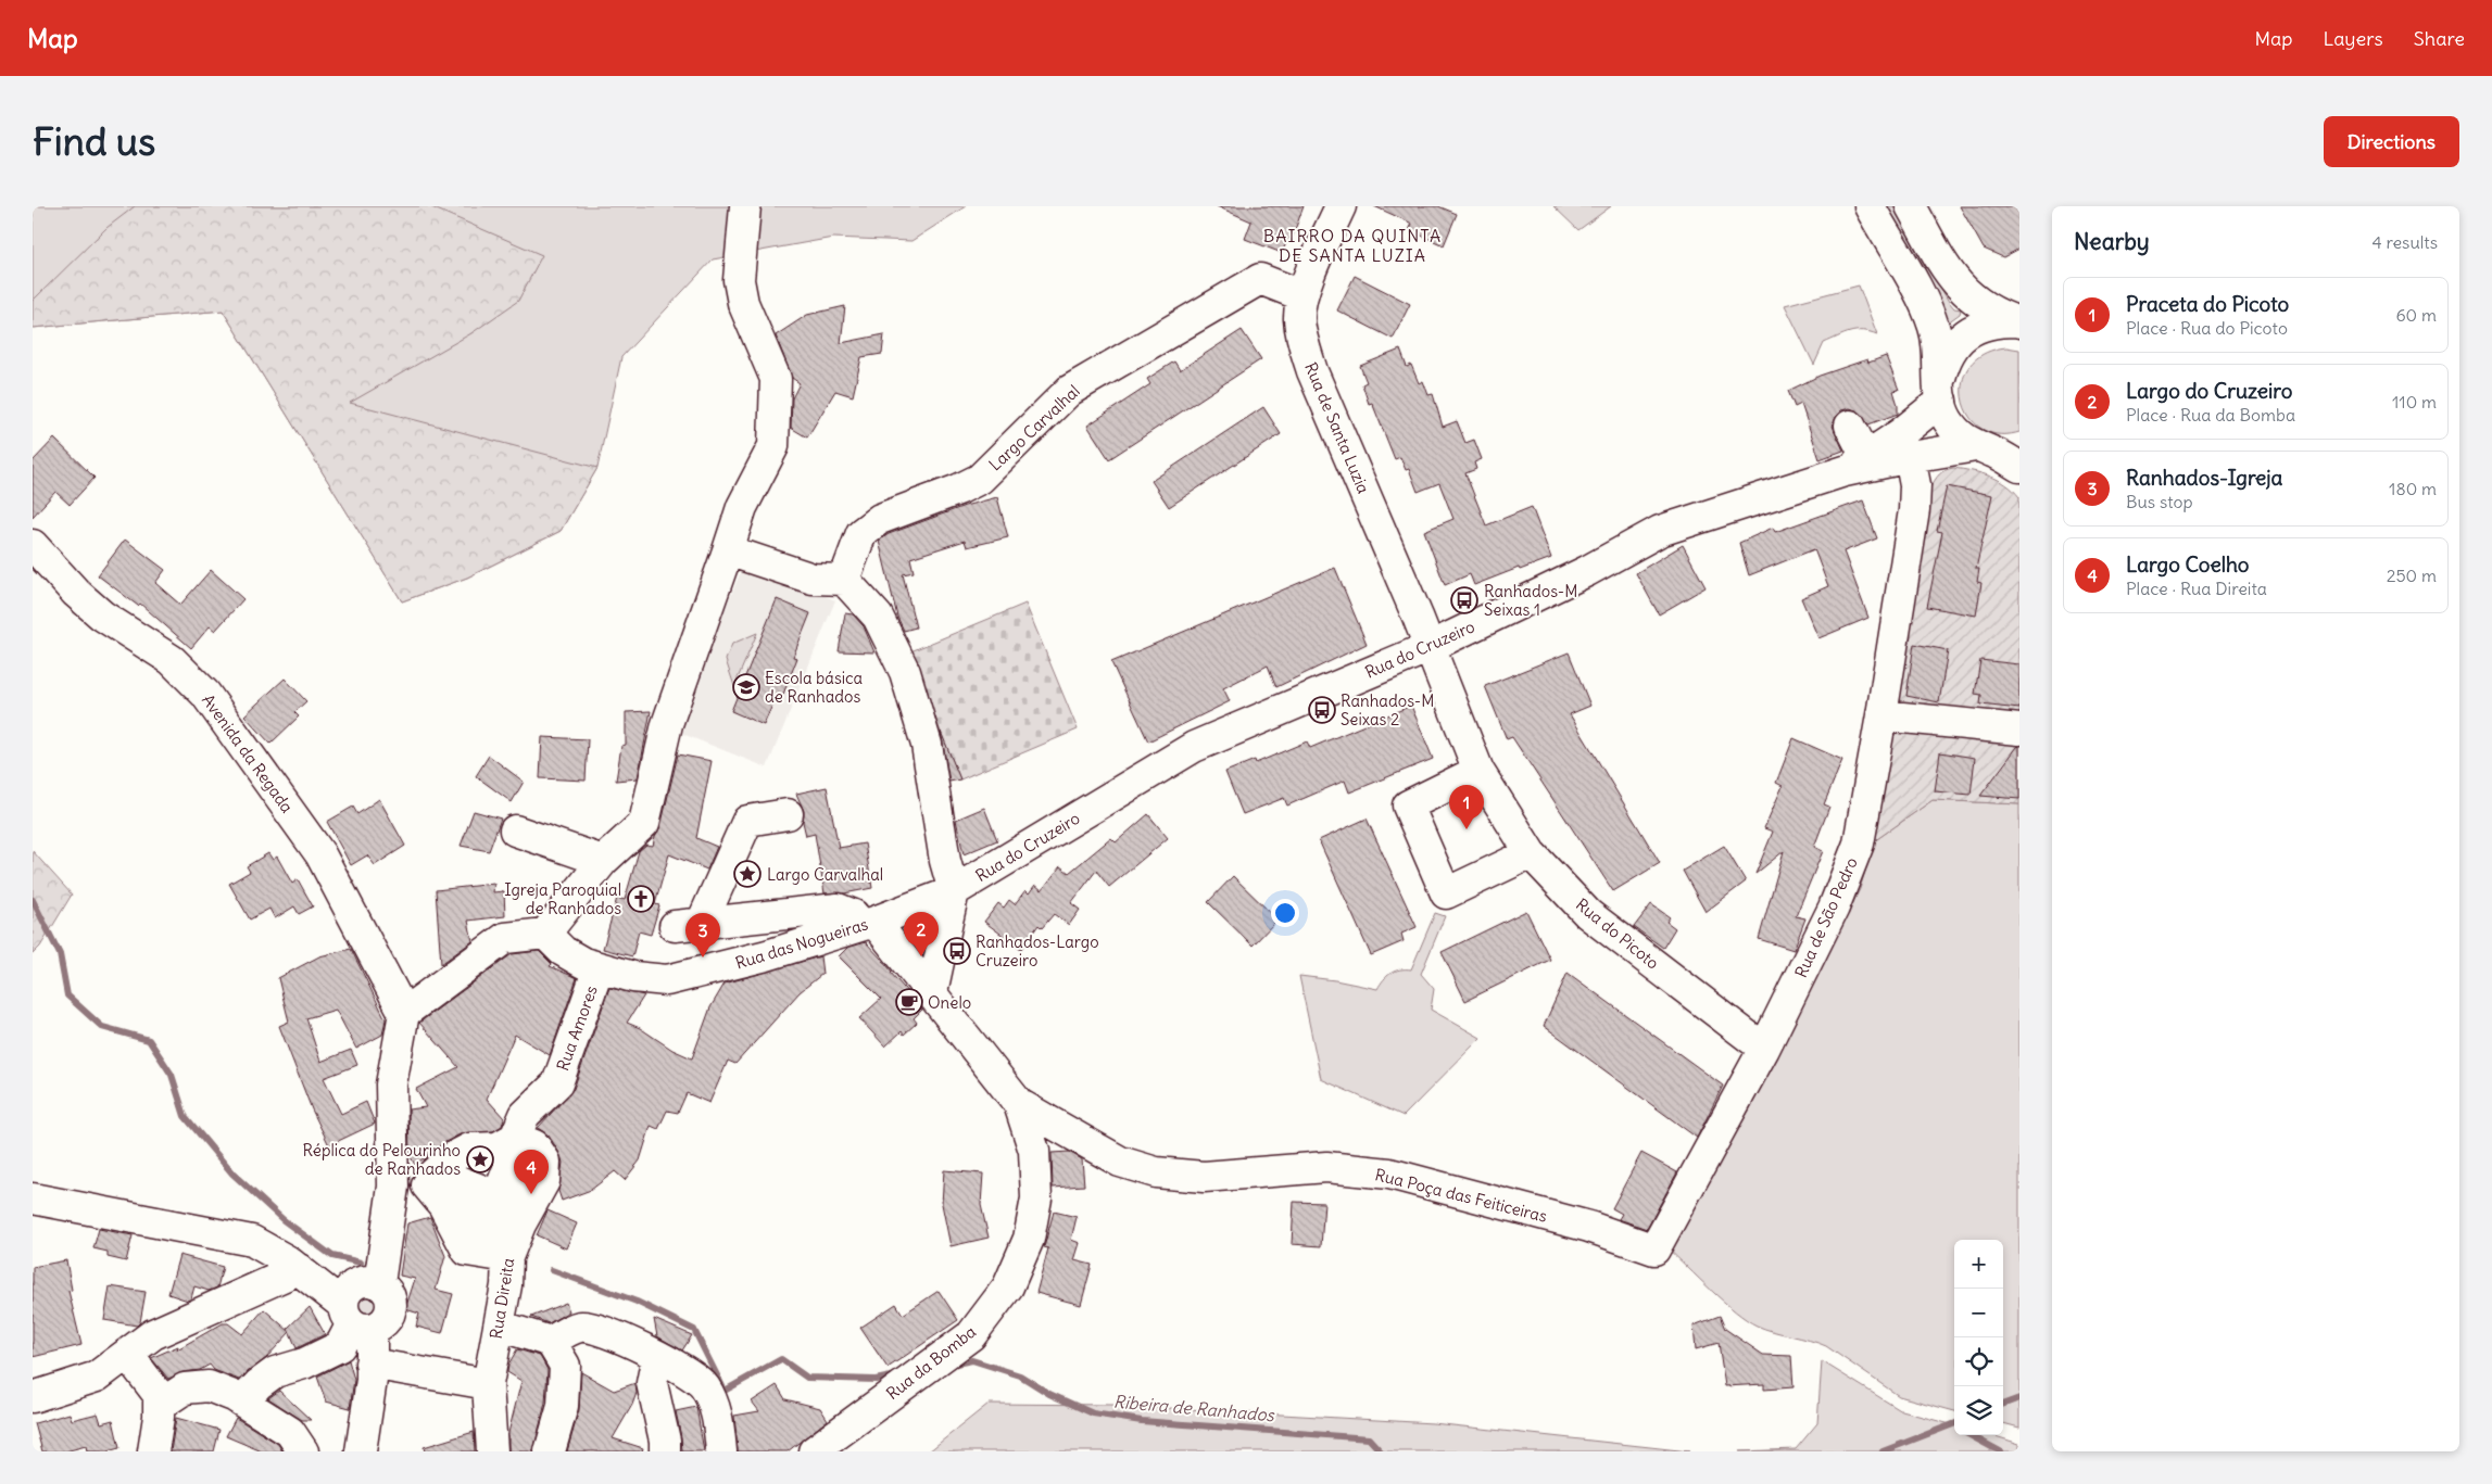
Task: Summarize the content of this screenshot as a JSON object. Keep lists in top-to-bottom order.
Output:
{
  "streets": {
    "street": [
      "Largo Carvalhal",
      "Rua de Santa Luzia",
      "Rua do Cruzeiro",
      "Avenida da Regada",
      "Rua de São Pedro",
      "Rua do Picoto",
      "Rua das Nogueiras",
      "Rua Amores",
      "Rua Poça das Feiticeiras",
      "Rua Direita",
      "Rua da Bomba"
    ]
  },
  "crossings": [
    ["Largo Carvalhal", "Rua de Santa Luzia"],
    ["Rua de Santa Luzia", "Rua do Cruzeiro"],
    ["Rua de Santa Luzia", "Rua do Picoto"],
    ["Rua do Cruzeiro", "Rua de São Pedro"],
    ["Rua do Cruzeiro", "Rua do Picoto"],
    ["Rua do Cruzeiro", "Rua das Nogueiras"],
    ["Rua de São Pedro", "Rua do Picoto"],
    ["Rua de São Pedro", "Rua Poça das Feiticeiras"],
    ["Rua das Nogueiras", "Rua Amores"],
    ["Rua das Nogueiras", "Rua da Bomba"],
    ["Rua Amores", "Rua Direita"],
    ["Rua Poça das Feiticeiras", "Rua da Bomba"]
  ],
  "districts": ["BAIRRO DA QUINTA DE SANTA LUZIA"],
  "water": ["Ribeira de Ranhados"],
  "places": {
    "bus stop": ["Ranhados-M Seixas 1", "Ranhados-M Seixas 2", "Ranhados-Largo Cruzeiro"],
    "school or university": ["Escola básica de Ranhados"],
    "place": ["Largo Carvalhal", "Réplica do Pelourinho de Ranhados"],
    "church": ["Igreja Paroquial de Ranhados"],
    "cafe": ["Onelo"]
  },
  "page": {
    "header": "Map",
    "nav": ["Map", "Layers", "Share"],
    "buttons": "Directions",
    "title": "Find us",
    "heading": ["Nearby", "4 results"],
    "list": [
      {
        "mark": "1",
        "name": "Praceta do Picoto",
        "note": "Place · Rua do Picoto",
        "value": "60 m"
      },
      {
        "mark": "2",
        "name": "Largo do Cruzeiro",
        "note": "Place · Rua da Bomba",
        "value": "110 m"
      },
      {
        "mark": "3",
        "name": "Ranhados-Igreja",
        "note": "Bus stop",
        "value": "180 m"
      },
      {
        "mark": "4",
        "name": "Largo Coelho",
        "note": "Place · Rua Direita",
        "value": "250 m"
      }
    ],
    "pins": [
      "1",
      "2",
      "3",
      "4"
    ],
    "map_buttons": ["+", "−"]
  }
}
